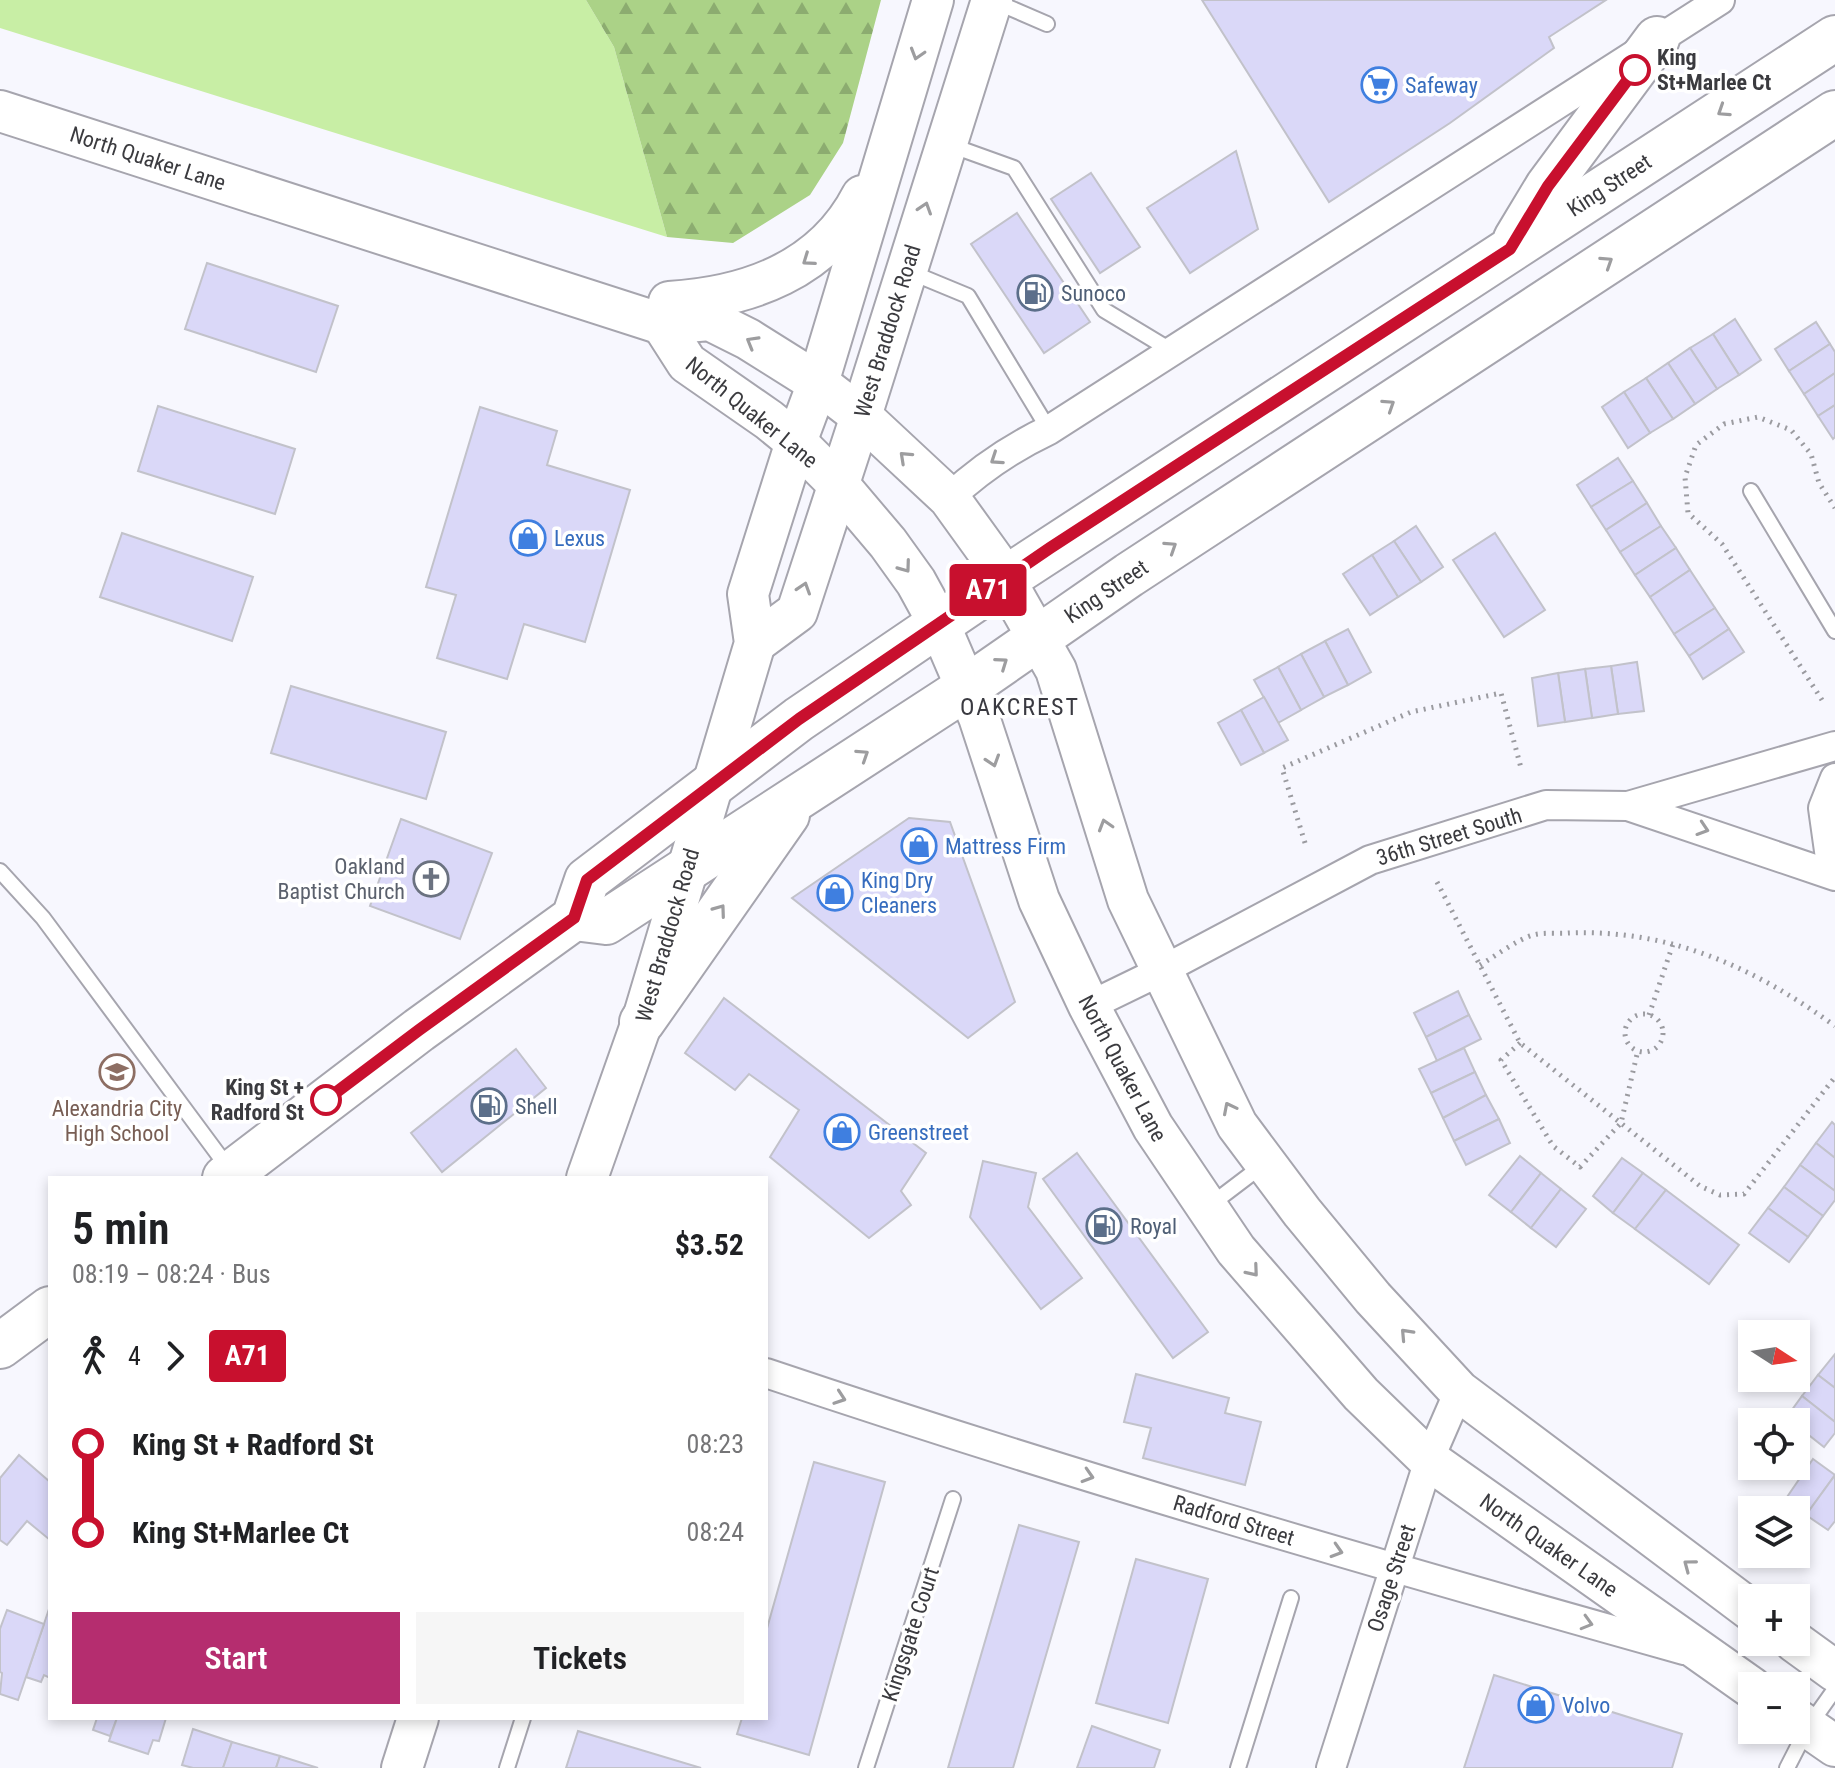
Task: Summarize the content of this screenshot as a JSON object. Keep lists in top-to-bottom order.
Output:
{
  "streets": {
    "main road": ["North Quaker Lane", "King Street", "West Braddock Road"],
    "street": ["36th Street South", "Radford Street", "Osage Street"],
    "lane": ["Kingsgate Court"]
  },
  "crossings": [
    ["North Quaker Lane", "King Street"],
    ["North Quaker Lane", "West Braddock Road"],
    ["North Quaker Lane", "36th Street South"],
    ["North Quaker Lane", "Radford Street"],
    ["North Quaker Lane", "Osage Street"],
    ["King Street", "West Braddock Road"],
    ["Radford Street", "Osage Street"]
  ],
  "one_way": ["Radford Street"],
  "districts": ["OAKCREST"],
  "places": {
    "other": ["King St+Marlee Ct", "King St + Radford St"],
    "supermarket": ["Safeway"],
    "fuel station": ["Sunoco", "Shell", "Royal"],
    "shop": [
      "Lexus",
      "Mattress Firm",
      "King Dry Cleaners",
      "Greenstreet",
      "Volvo"
    ],
    "church": ["Oakland Baptist Church"],
    "school or university": ["Alexandria City High School"]
  },
  "lines": ["bus line A71"],
  "north": "right",
  "page": {
    "on_map": "A71",
    "heading": ["5 min", "08:19 – 08:24 · Bus", "$3.52"],
    "legs": ["4", "A71"],
    "map_buttons": ["+", "−"],
    "list": [
      {
        "name": "King St + Radford St",
        "value": "08:23"
      },
      {
        "name": "King St+Marlee Ct",
        "value": "08:24"
      }
    ],
    "buttons": ["Start", "Tickets"]
  }
}
